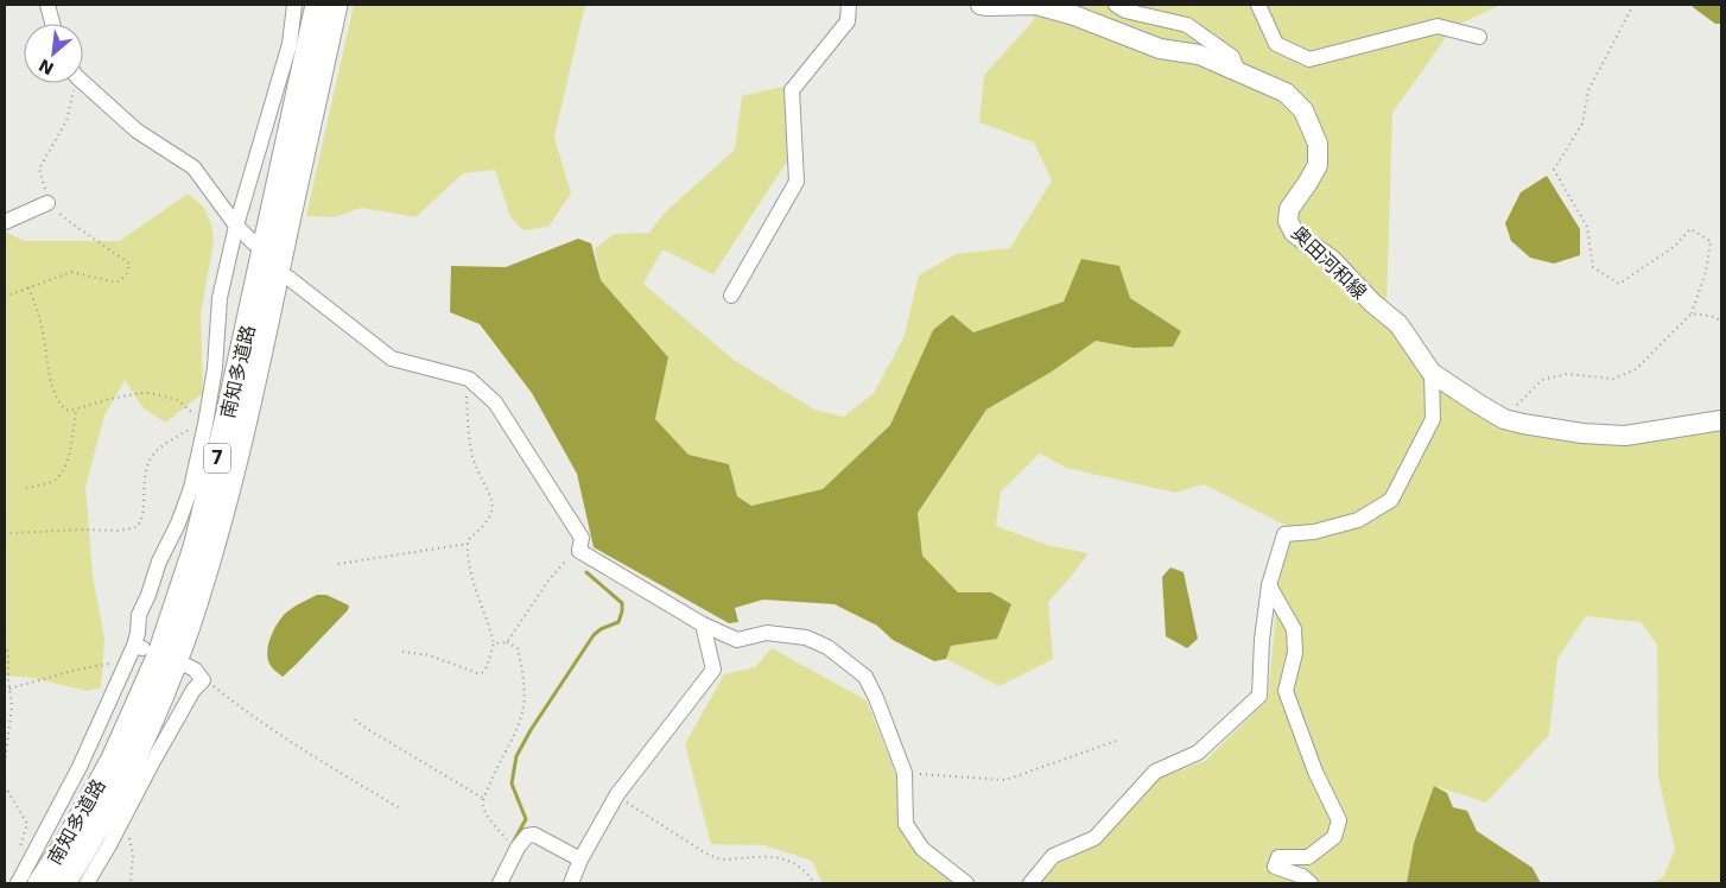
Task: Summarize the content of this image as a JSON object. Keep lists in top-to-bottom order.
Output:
{
  "streets": {
    "highway": ["南知多道路", "7"],
    "main road": ["奥田河和線"]
  },
  "north": "bottom left"
}
